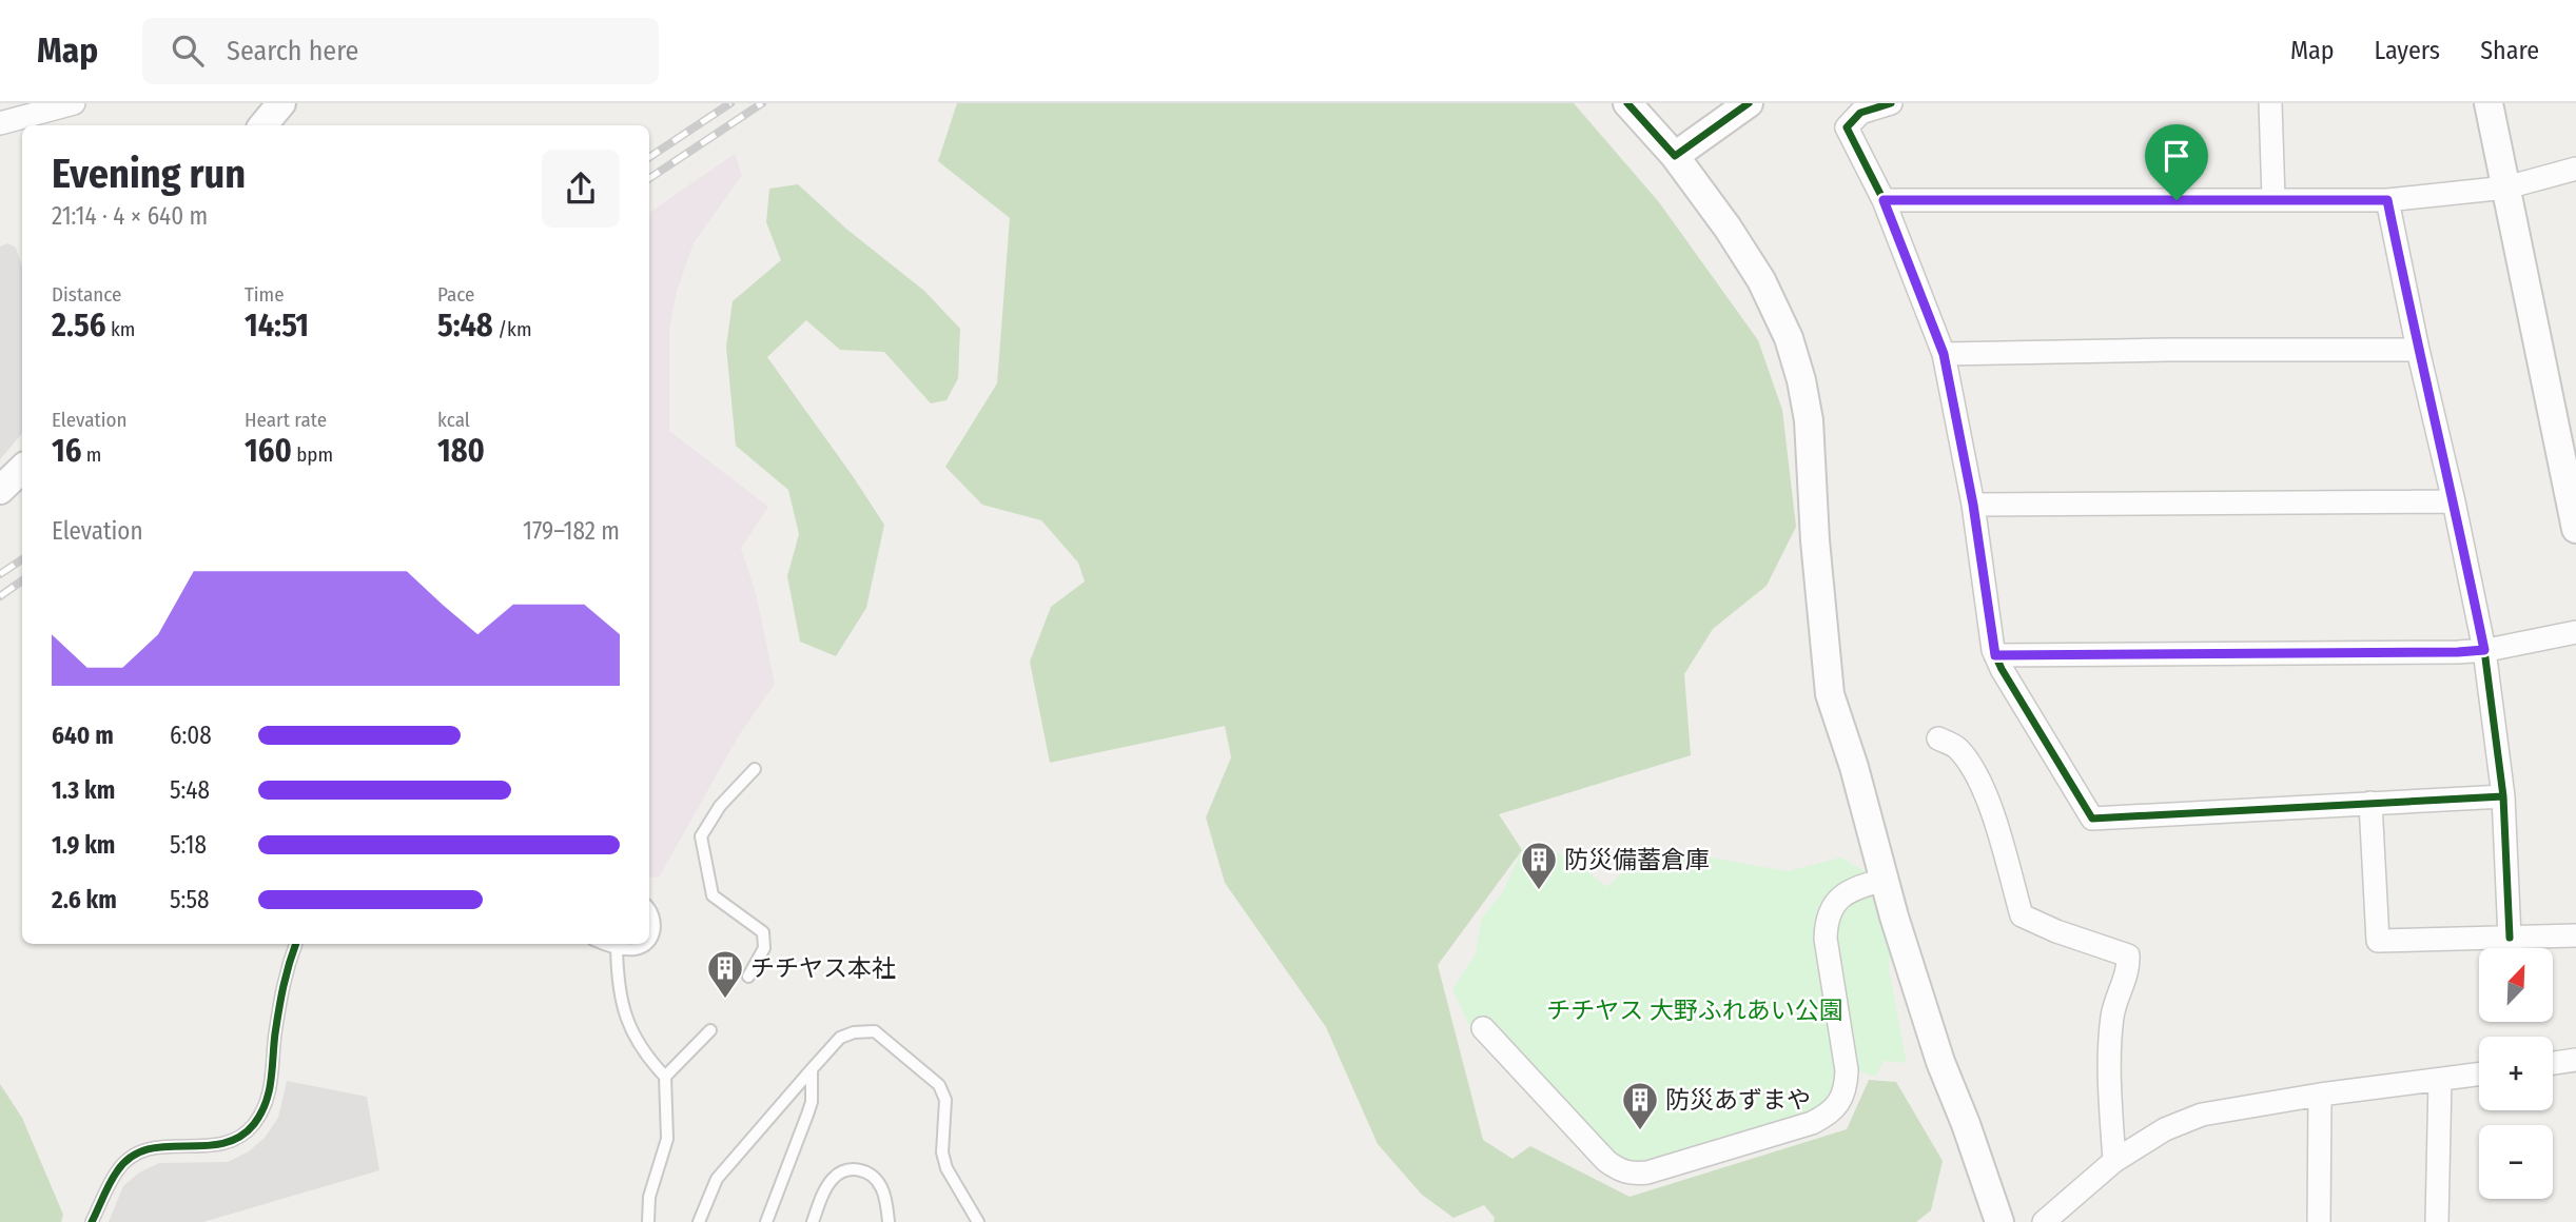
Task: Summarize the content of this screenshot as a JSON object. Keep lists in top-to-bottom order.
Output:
{
  "parks": ["チチヤス 大野ふれあい公園"],
  "places": {
    "building": ["防災備蓄倉庫", "チチヤス本社", "防災あずまや"]
  },
  "north": "top right",
  "page": {
    "header": "Map",
    "search": "Search here",
    "nav": ["Map", "Layers", "Share"],
    "heading": ["Evening run", "21:14 · 4 × 640 m"],
    "stats": [
      ["Distance", "2.56 km"],
      ["Time", "14:51"],
      ["Pace", "5:48 /km"],
      ["Elevation", "16 m"],
      ["Heart rate", "160 bpm"],
      ["kcal", "180"]
    ],
    "chart": ["Elevation", "179–182 m"],
    "list": [
      {
        "name": "640 m",
        "note": "6:08"
      },
      {
        "name": "1.3 km",
        "note": "5:48"
      },
      {
        "name": "1.9 km",
        "note": "5:18"
      },
      {
        "name": "2.6 km",
        "note": "5:58"
      }
    ],
    "map_buttons": ["+", "−"]
  }
}
